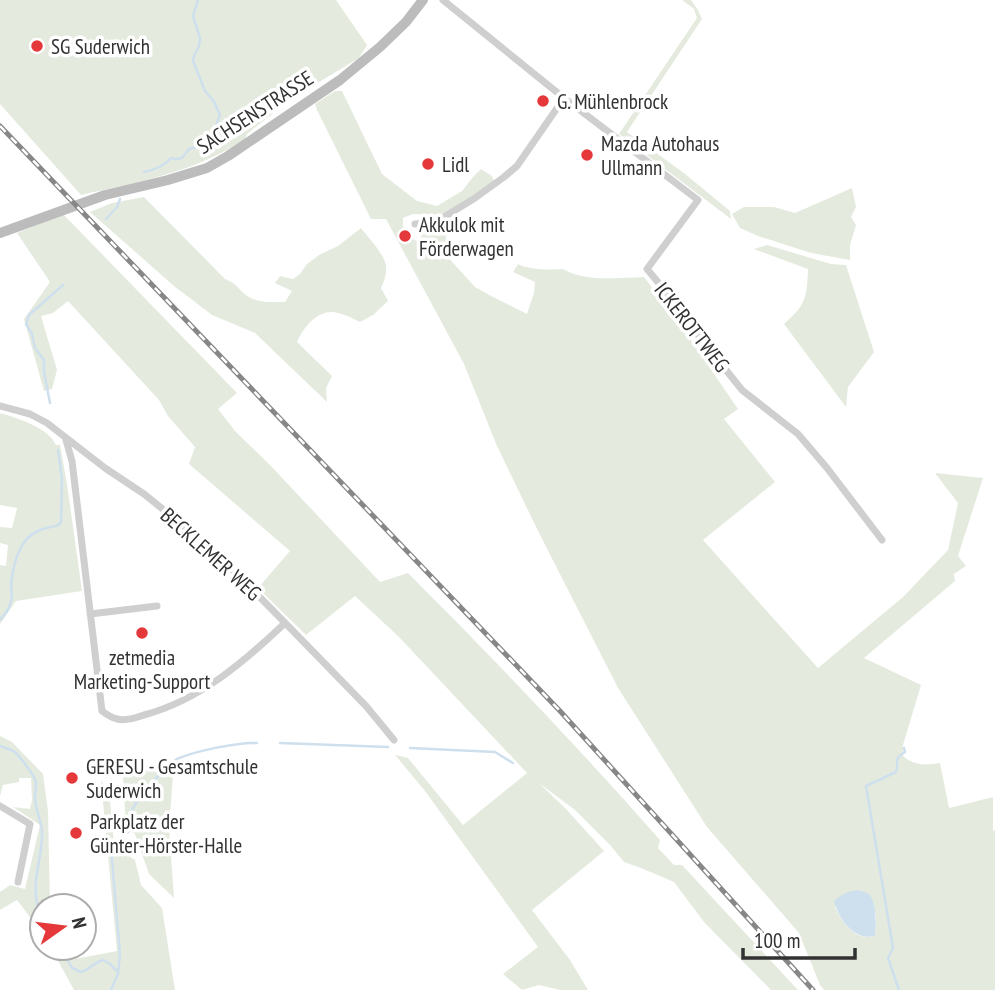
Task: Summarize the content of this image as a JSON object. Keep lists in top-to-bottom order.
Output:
{
  "streets": {
    "street": ["SACHSENSTRASSE", "ICKEROTTWEG", "BECKLEMER WEG"]
  },
  "places": [
    "SG Suderwich",
    "G. Mühlenbrock",
    "Mazda Autohaus Ullmann",
    "Lidl",
    "Akkulok mit Förderwagen",
    "zetmedia Marketing-Support",
    "GERESU - Gesamtschule Suderwich",
    "Parkplatz der Günter-Hörster-Halle"
  ],
  "scale_bar": "100 m",
  "north": "right"
}
